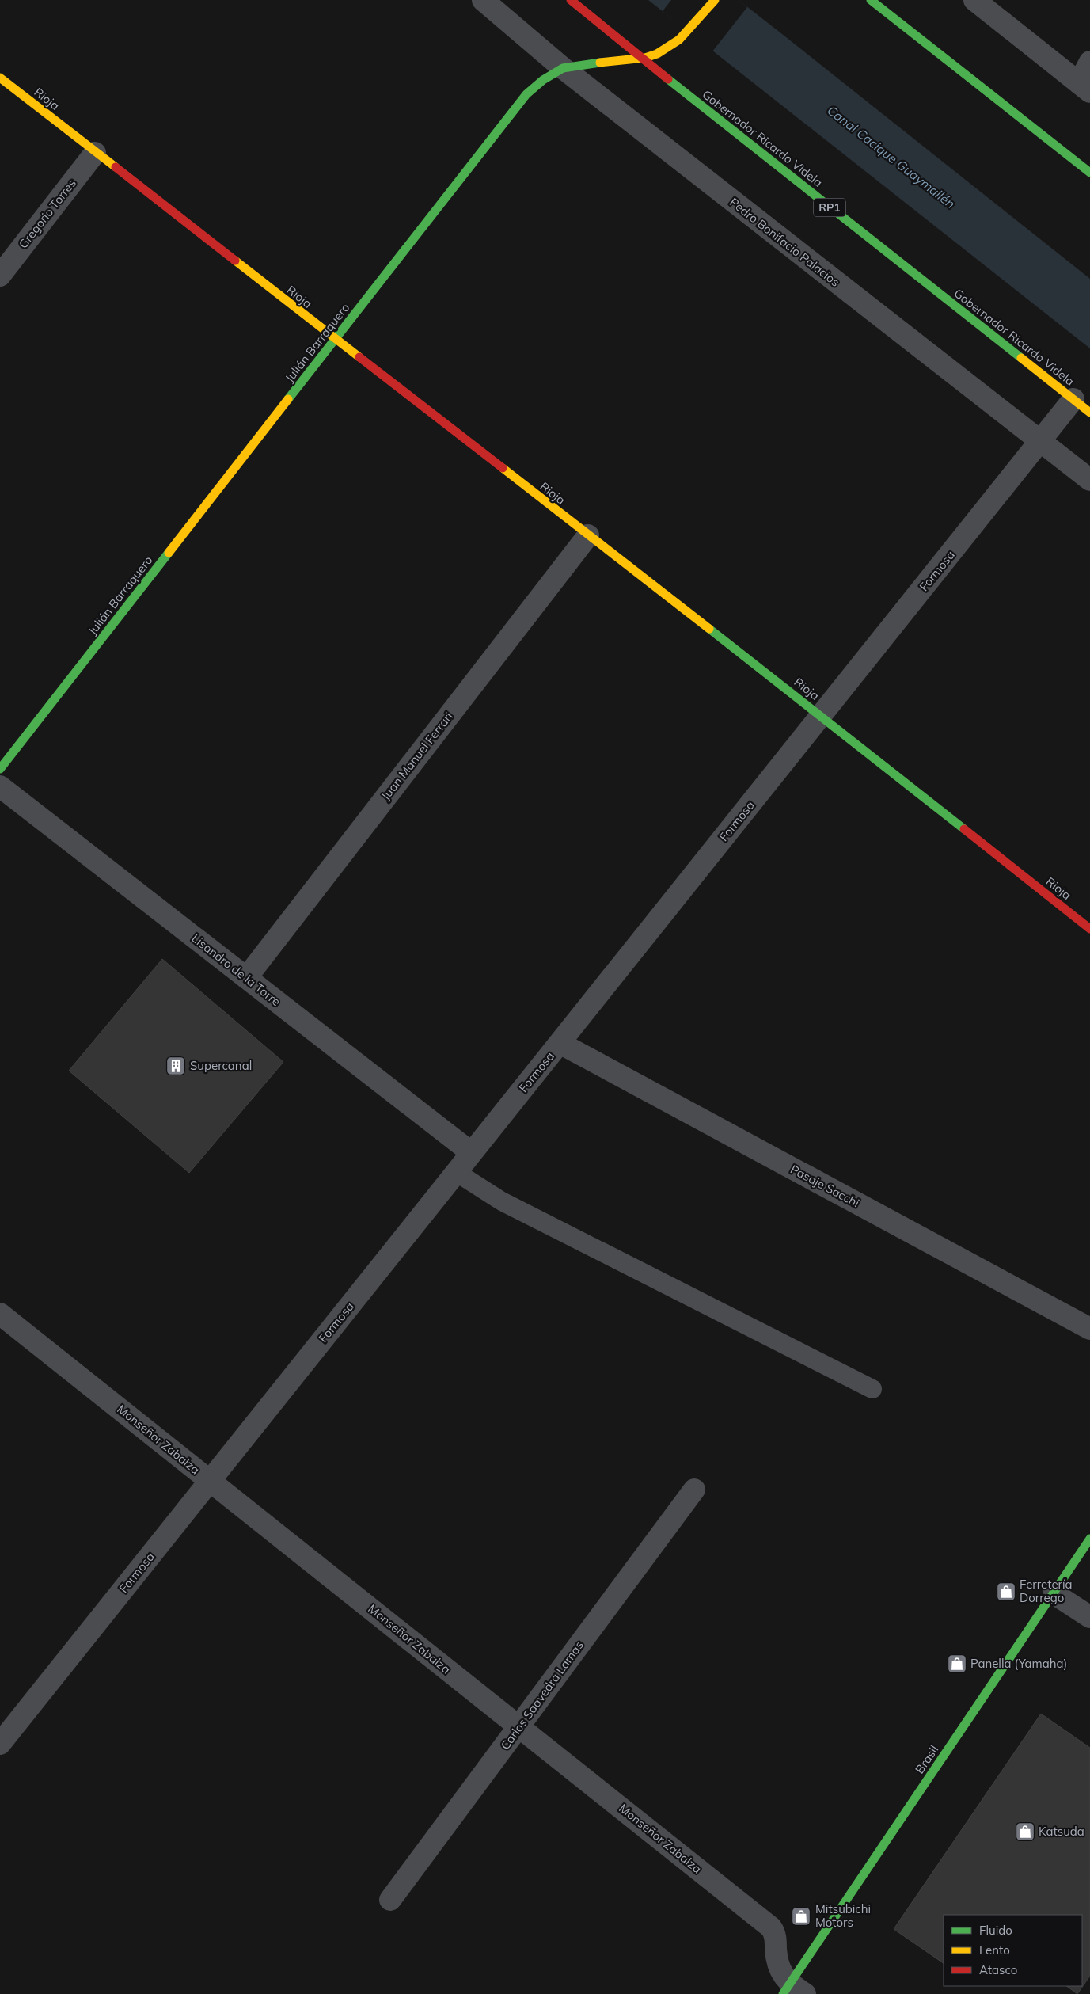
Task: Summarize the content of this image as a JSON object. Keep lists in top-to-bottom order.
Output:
{
  "streets": {
    "main road": [
      "Rioja",
      "Gobernador Ricardo Videla",
      "RP1",
      "Julián Barraquero",
      "Brasil"
    ],
    "street": [
      "Gregorio Torres",
      "Pedro Bonifacio Palacios",
      "Formosa",
      "Juan Manuel Ferrari",
      "Lisandro de la Torre",
      "Pasaje Sacchi",
      "Monseñor Zabalza",
      "Carlos Saavedra Lamas"
    ]
  },
  "crossings": [
    ["Rioja", "Gregorio Torres"],
    ["Rioja", "Julián Barraquero"],
    ["Rioja", "Formosa"],
    ["Rioja", "Juan Manuel Ferrari"],
    ["Gobernador Ricardo Videla", "Julián Barraquero"],
    ["Gobernador Ricardo Videla", "Formosa"],
    ["Pedro Bonifacio Palacios", "Julián Barraquero"],
    ["Pedro Bonifacio Palacios", "Formosa"],
    ["Formosa", "Lisandro de la Torre"],
    ["Formosa", "Pasaje Sacchi"],
    ["Formosa", "Monseñor Zabalza"],
    ["Juan Manuel Ferrari", "Lisandro de la Torre"],
    ["Monseñor Zabalza", "Carlos Saavedra Lamas"],
    ["Monseñor Zabalza", "Brasil"]
  ],
  "water": ["Canal Cacique Guaymallén"],
  "places": {
    "building": ["Supercanal"],
    "shop": [
      "Ferretería Dorrego",
      "Panella (Yamaha)",
      "Katsuda",
      "Mitsubichi Motors"
    ]
  },
  "legend": ["Fluido", "Lento", "Atasco"]
}
